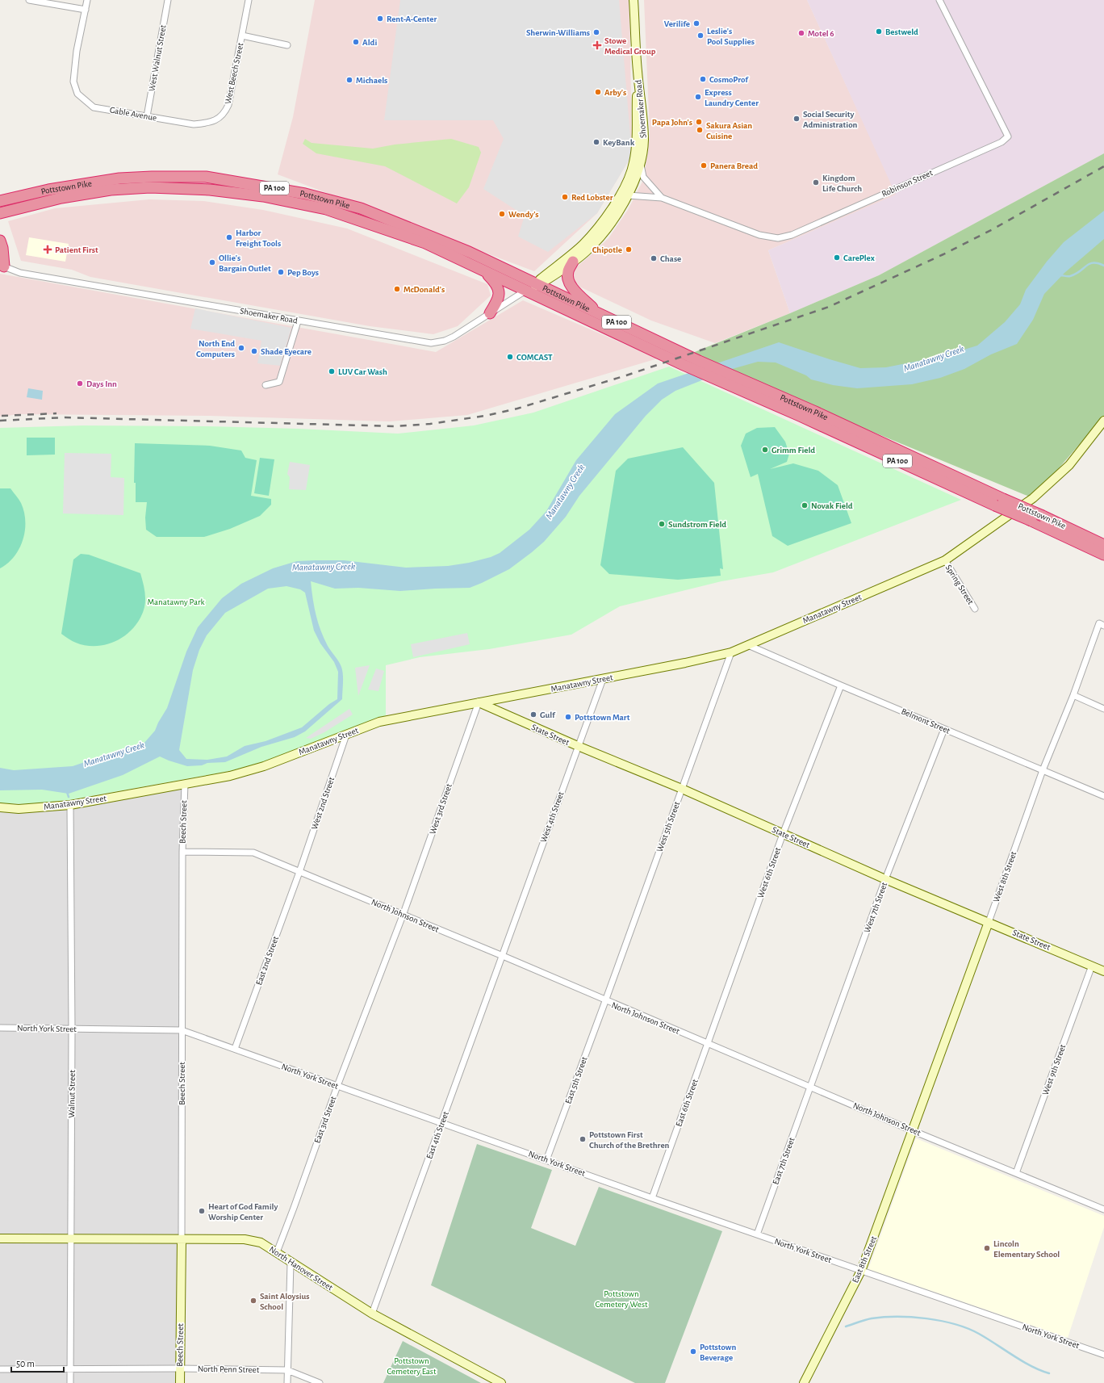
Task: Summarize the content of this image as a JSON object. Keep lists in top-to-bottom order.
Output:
{
  "streets": {
    "highway": ["Pottstown Pike", "PA 100"],
    "street": [
      "West Walnut Street",
      "West Beech Street",
      "Shoemaker Road",
      "Gable Avenue",
      "Robinson Street",
      "Spring Street",
      "Manatawny Street",
      "Belmont Street",
      "State Street",
      "West 2nd Street",
      "West 3rd Street",
      "West 4th Street",
      "Beech Street",
      "West 5th Street",
      "West 6th Street",
      "West 8th Street",
      "West 7th Street",
      "North Johnson Street",
      "East 2nd Street",
      "North York Street",
      "West 9th Street",
      "East 5th Street",
      "Walnut Street",
      "East 6th Street",
      "East 3rd Street",
      "East 4th Street",
      "East 7th Street",
      "East 8th Street",
      "North Hanover Street",
      "North Penn Street"
    ]
  },
  "crossings": [
    ["West Walnut Street", "Gable Avenue"],
    ["West Beech Street", "Gable Avenue"],
    ["Shoemaker Road", "Robinson Street"],
    ["Shoemaker Road", "Pottstown Pike"],
    ["Spring Street", "Manatawny Street"],
    ["Manatawny Street", "Belmont Street"],
    ["Manatawny Street", "State Street"],
    ["Manatawny Street", "West 2nd Street"],
    ["Manatawny Street", "West 3rd Street"],
    ["Manatawny Street", "West 4th Street"],
    ["Manatawny Street", "Beech Street"],
    ["Manatawny Street", "West 5th Street"],
    ["Manatawny Street", "Walnut Street"],
    ["Belmont Street", "West 6th Street"],
    ["Belmont Street", "West 8th Street"],
    ["Belmont Street", "West 7th Street"],
    ["State Street", "West 3rd Street"],
    ["State Street", "West 4th Street"],
    ["State Street", "West 5th Street"],
    ["State Street", "West 6th Street"],
    ["State Street", "West 8th Street"],
    ["State Street", "West 7th Street"],
    ["State Street", "West 9th Street"],
    ["West 2nd Street", "North Johnson Street"],
    ["West 2nd Street", "East 2nd Street"],
    ["West 3rd Street", "North Johnson Street"],
    ["West 3rd Street", "East 3rd Street"],
    ["West 4th Street", "North Johnson Street"],
    ["West 4th Street", "East 4th Street"],
    ["Beech Street", "North Johnson Street"],
    ["Beech Street", "North York Street"],
    ["Beech Street", "North Hanover Street"],
    ["Beech Street", "North Penn Street"],
    ["West 5th Street", "North Johnson Street"],
    ["West 5th Street", "East 5th Street"],
    ["West 6th Street", "North Johnson Street"],
    ["West 6th Street", "East 6th Street"],
    ["West 8th Street", "North Johnson Street"],
    ["West 8th Street", "East 8th Street"],
    ["West 7th Street", "North Johnson Street"],
    ["West 7th Street", "East 7th Street"],
    ["North Johnson Street", "East 2nd Street"],
    ["North Johnson Street", "West 9th Street"],
    ["North Johnson Street", "East 5th Street"],
    ["North Johnson Street", "East 6th Street"],
    ["North Johnson Street", "East 3rd Street"],
    ["North Johnson Street", "East 4th Street"],
    ["North Johnson Street", "East 7th Street"],
    ["North Johnson Street", "East 8th Street"],
    ["East 2nd Street", "North York Street"],
    ["North York Street", "East 5th Street"],
    ["North York Street", "Walnut Street"],
    ["North York Street", "East 6th Street"],
    ["North York Street", "East 3rd Street"],
    ["North York Street", "East 4th Street"],
    ["North York Street", "East 7th Street"],
    ["North York Street", "East 8th Street"],
    ["Walnut Street", "North Hanover Street"],
    ["Walnut Street", "North Penn Street"],
    ["East 3rd Street", "North Hanover Street"],
    ["East 4th Street", "North Hanover Street"]
  ],
  "water": ["Manatawny Creek"],
  "parks": ["Manatawny Park", "Pottstown Cemetery West", "Pottstown Cemetery East"],
  "places": {
    "other": [
      "Rent-A-Center",
      "Verilife",
      "Bestweld",
      "Sherwin-Williams",
      "Motel 6",
      "Leslie's Pool Supplies",
      "Aldi",
      "CosmoProf",
      "Michaels",
      "Arby's",
      "Express Laundry Center",
      "Social Security Administration",
      "Papa John's",
      "Sakura Asian Cuisine",
      "KeyBank",
      "Panera Bread",
      "Kingdom Life Church",
      "Red Lobster",
      "Wendy's",
      "Harbor Freight Tools",
      "Chipotle",
      "CarePlex",
      "Chase",
      "Ollie's Bargain Outlet",
      "Pep Boys",
      "McDonald's",
      "North End Computers",
      "Shade Eyecare",
      "COMCAST",
      "LUV Car Wash",
      "Days Inn",
      "Grimm Field",
      "Novak Field",
      "Sundstrom Field",
      "Gulf",
      "Pottstown Mart",
      "Pottstown First Church of the Brethren",
      "Heart of God Family Worship Center",
      "Lincoln Elementary School",
      "Saint Aloysius School",
      "Pottstown Beverage"
    ],
    "health": ["Stowe Medical Group", "Patient First"]
  },
  "scale_bar": "50 m"
}
